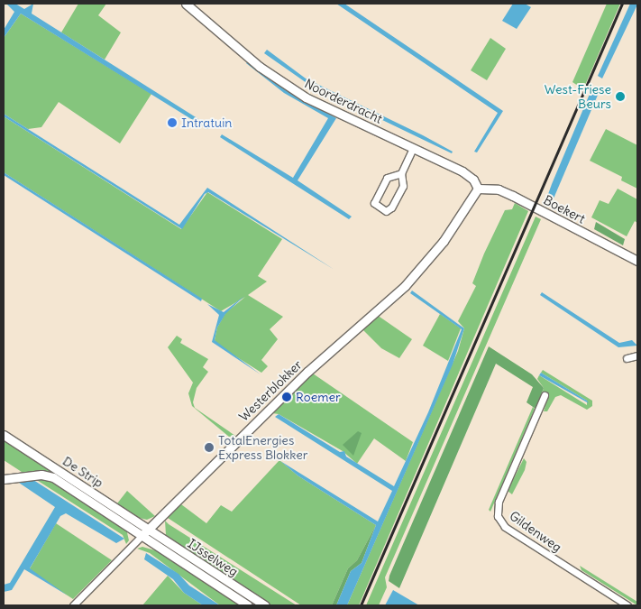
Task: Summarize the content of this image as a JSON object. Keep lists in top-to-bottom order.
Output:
{
  "streets": {
    "street": [
      "Noorderdracht",
      "Boekert",
      "Westerblokker",
      "De Strip",
      "Gildenweg",
      "IJsselweg"
    ]
  },
  "crossings": [
    ["Noorderdracht", "Boekert"],
    ["Noorderdracht", "Westerblokker"],
    ["Boekert", "Westerblokker"],
    ["Westerblokker", "De Strip"],
    ["Westerblokker", "IJsselweg"],
    ["De Strip", "IJsselweg"]
  ],
  "places": [
    "West-Friese Beurs",
    "Intratuin",
    "Roemer",
    "TotalEnergies Express Blokker"
  ]
}
